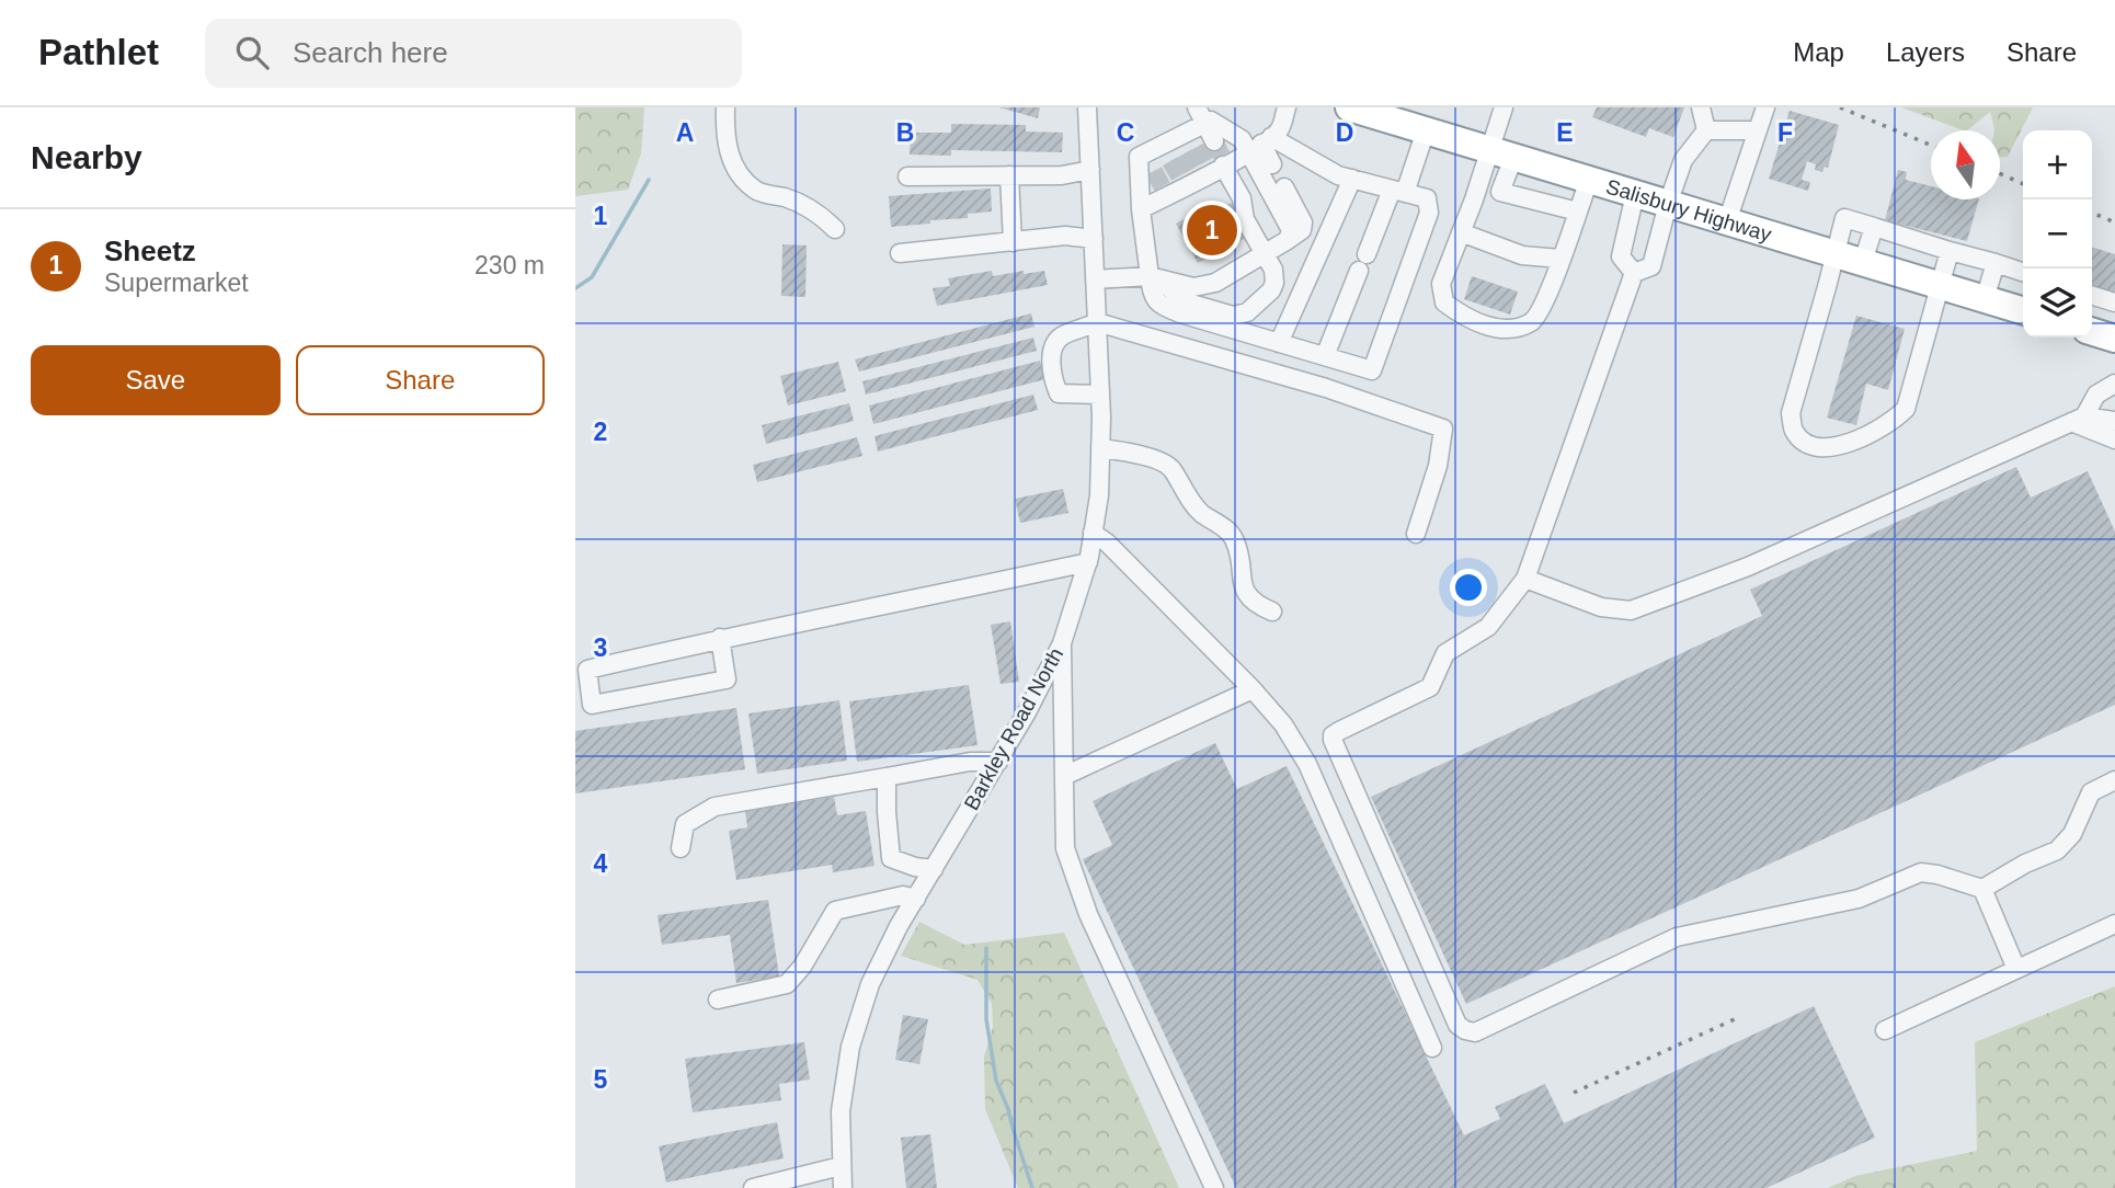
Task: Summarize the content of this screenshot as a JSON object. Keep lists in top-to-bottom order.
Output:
{
  "streets": {
    "highway": ["Salisbury Highway"],
    "street": ["Barkley Road North"]
  },
  "north": "top",
  "page": {
    "header": "Pathlet",
    "search": "Search here",
    "nav": ["Map", "Layers", "Share"],
    "heading": "Nearby",
    "map_buttons": ["+", "−"],
    "pins": "1",
    "list": [
      {
        "mark": "1",
        "name": "Sheetz",
        "note": "Supermarket",
        "value": "230 m"
      }
    ],
    "buttons": ["Save", "Share"]
  },
  "grid": {
    "columns": [
      "A",
      "B",
      "C",
      "D",
      "E",
      "F"
    ],
    "rows": [
      "1",
      "2",
      "3",
      "4",
      "5"
    ]
  }
}
